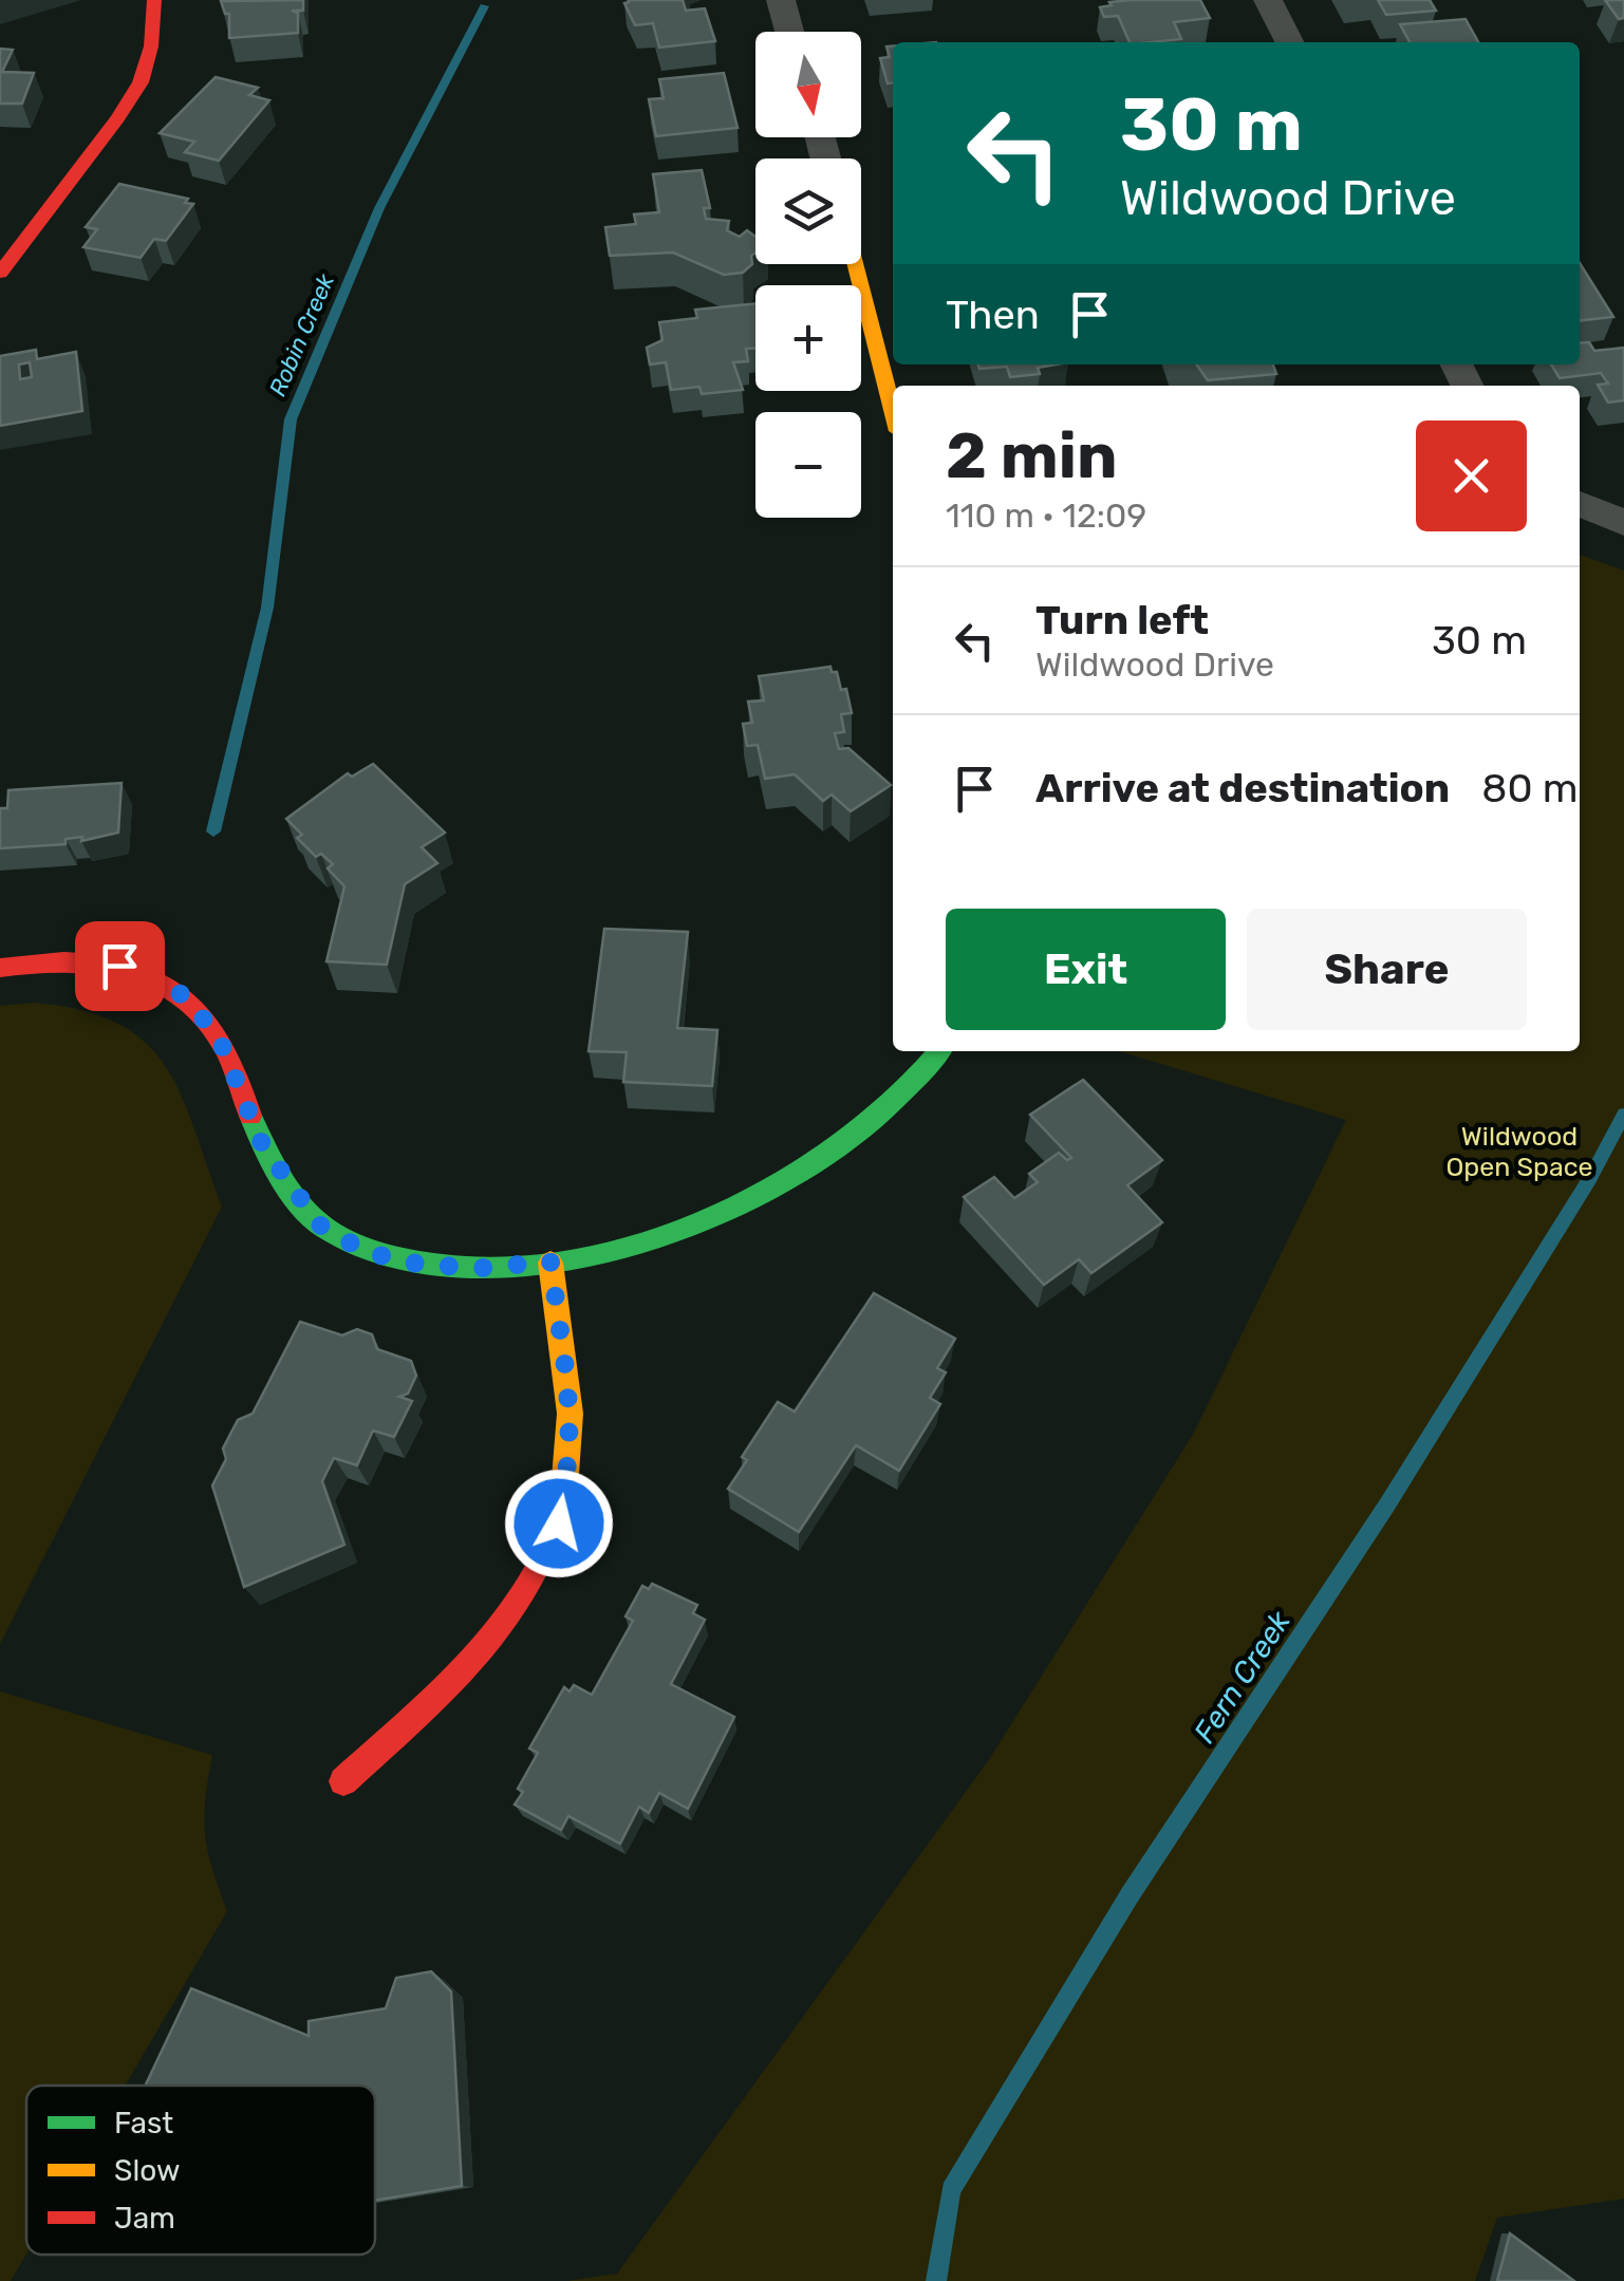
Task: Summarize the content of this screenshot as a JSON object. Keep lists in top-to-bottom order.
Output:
{
  "water": ["Robin Creek", "Fern Creek"],
  "parks": ["Wildwood Open Space"],
  "legend": ["Fast", "Slow", "Jam"],
  "north": "bottom",
  "page": {
    "map_buttons": ["+", "−"],
    "turn": ["30 m", "Wildwood Drive"],
    "then": "Then",
    "heading": ["2 min", "110 m · 12:09"],
    "list": [
      {
        "name": "Turn left",
        "note": "Wildwood Drive",
        "value": "30 m"
      },
      {
        "name": "Arrive at destination",
        "value": "80 m"
      }
    ],
    "buttons": ["Exit", "Share"]
  }
}
